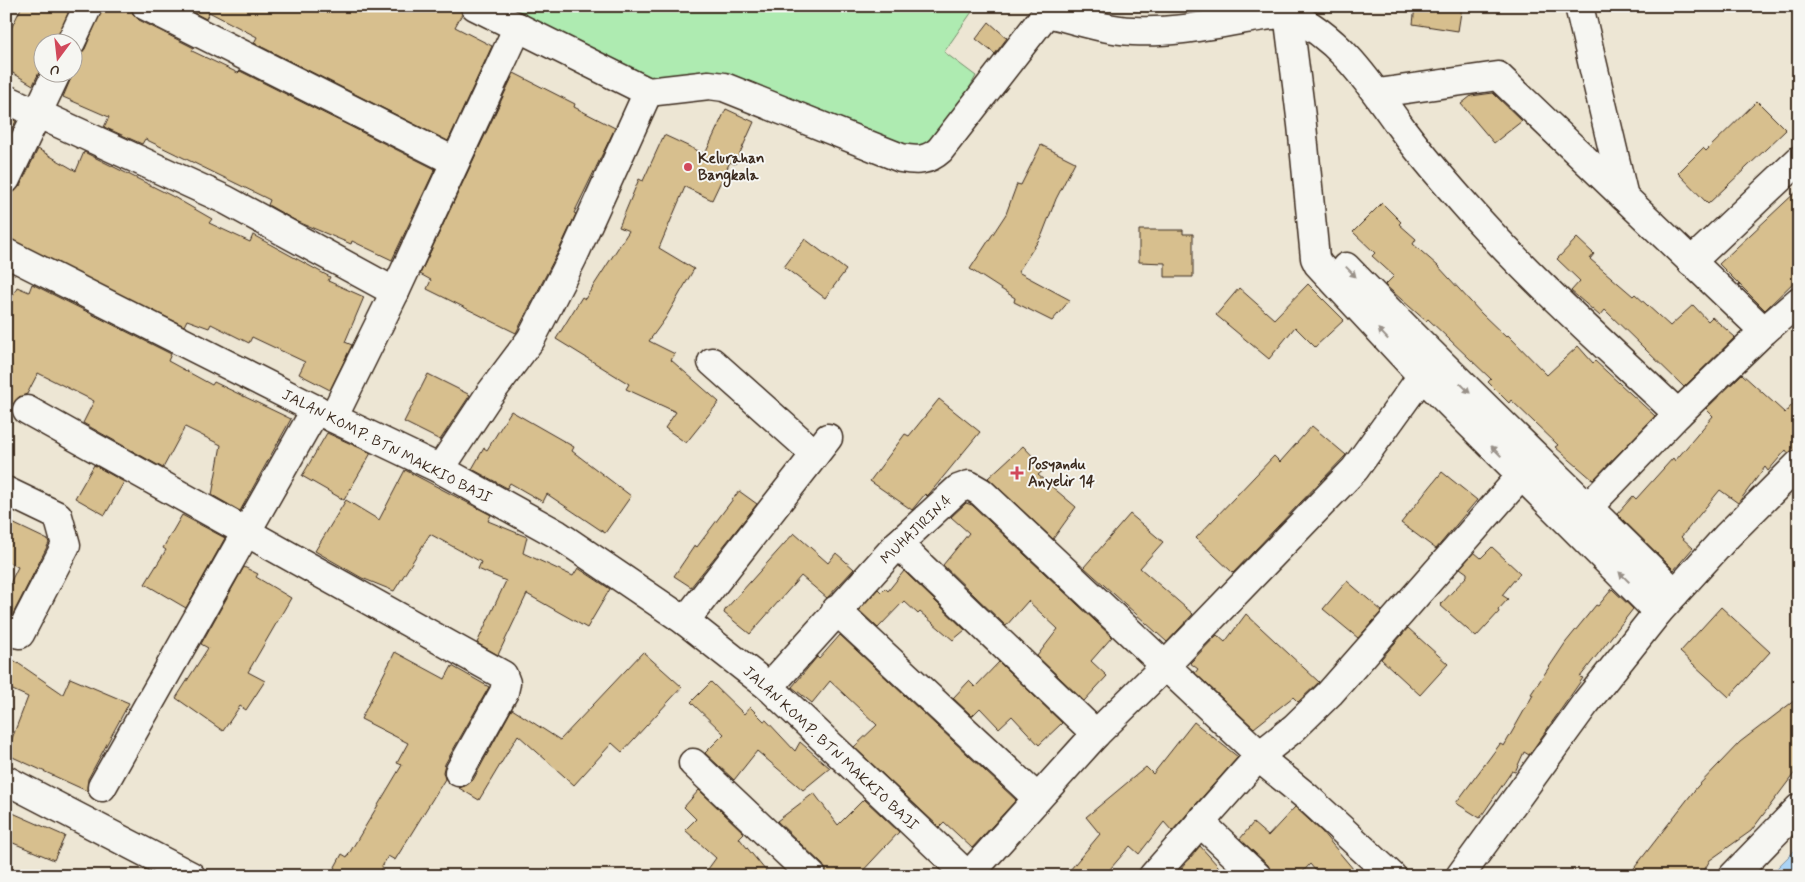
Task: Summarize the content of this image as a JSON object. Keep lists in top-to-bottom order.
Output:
{
  "streets": {
    "street": ["JALAN KOMP. BTN MAKKIO BAJI", "MUHAJIRIN.4"]
  },
  "crossings": [
    ["JALAN KOMP. BTN MAKKIO BAJI", "MUHAJIRIN.4"]
  ],
  "places": {
    "other": ["Kelurahan Bangkala"],
    "health": ["Posyandu Anyelir 14"]
  },
  "north": "bottom"
}
